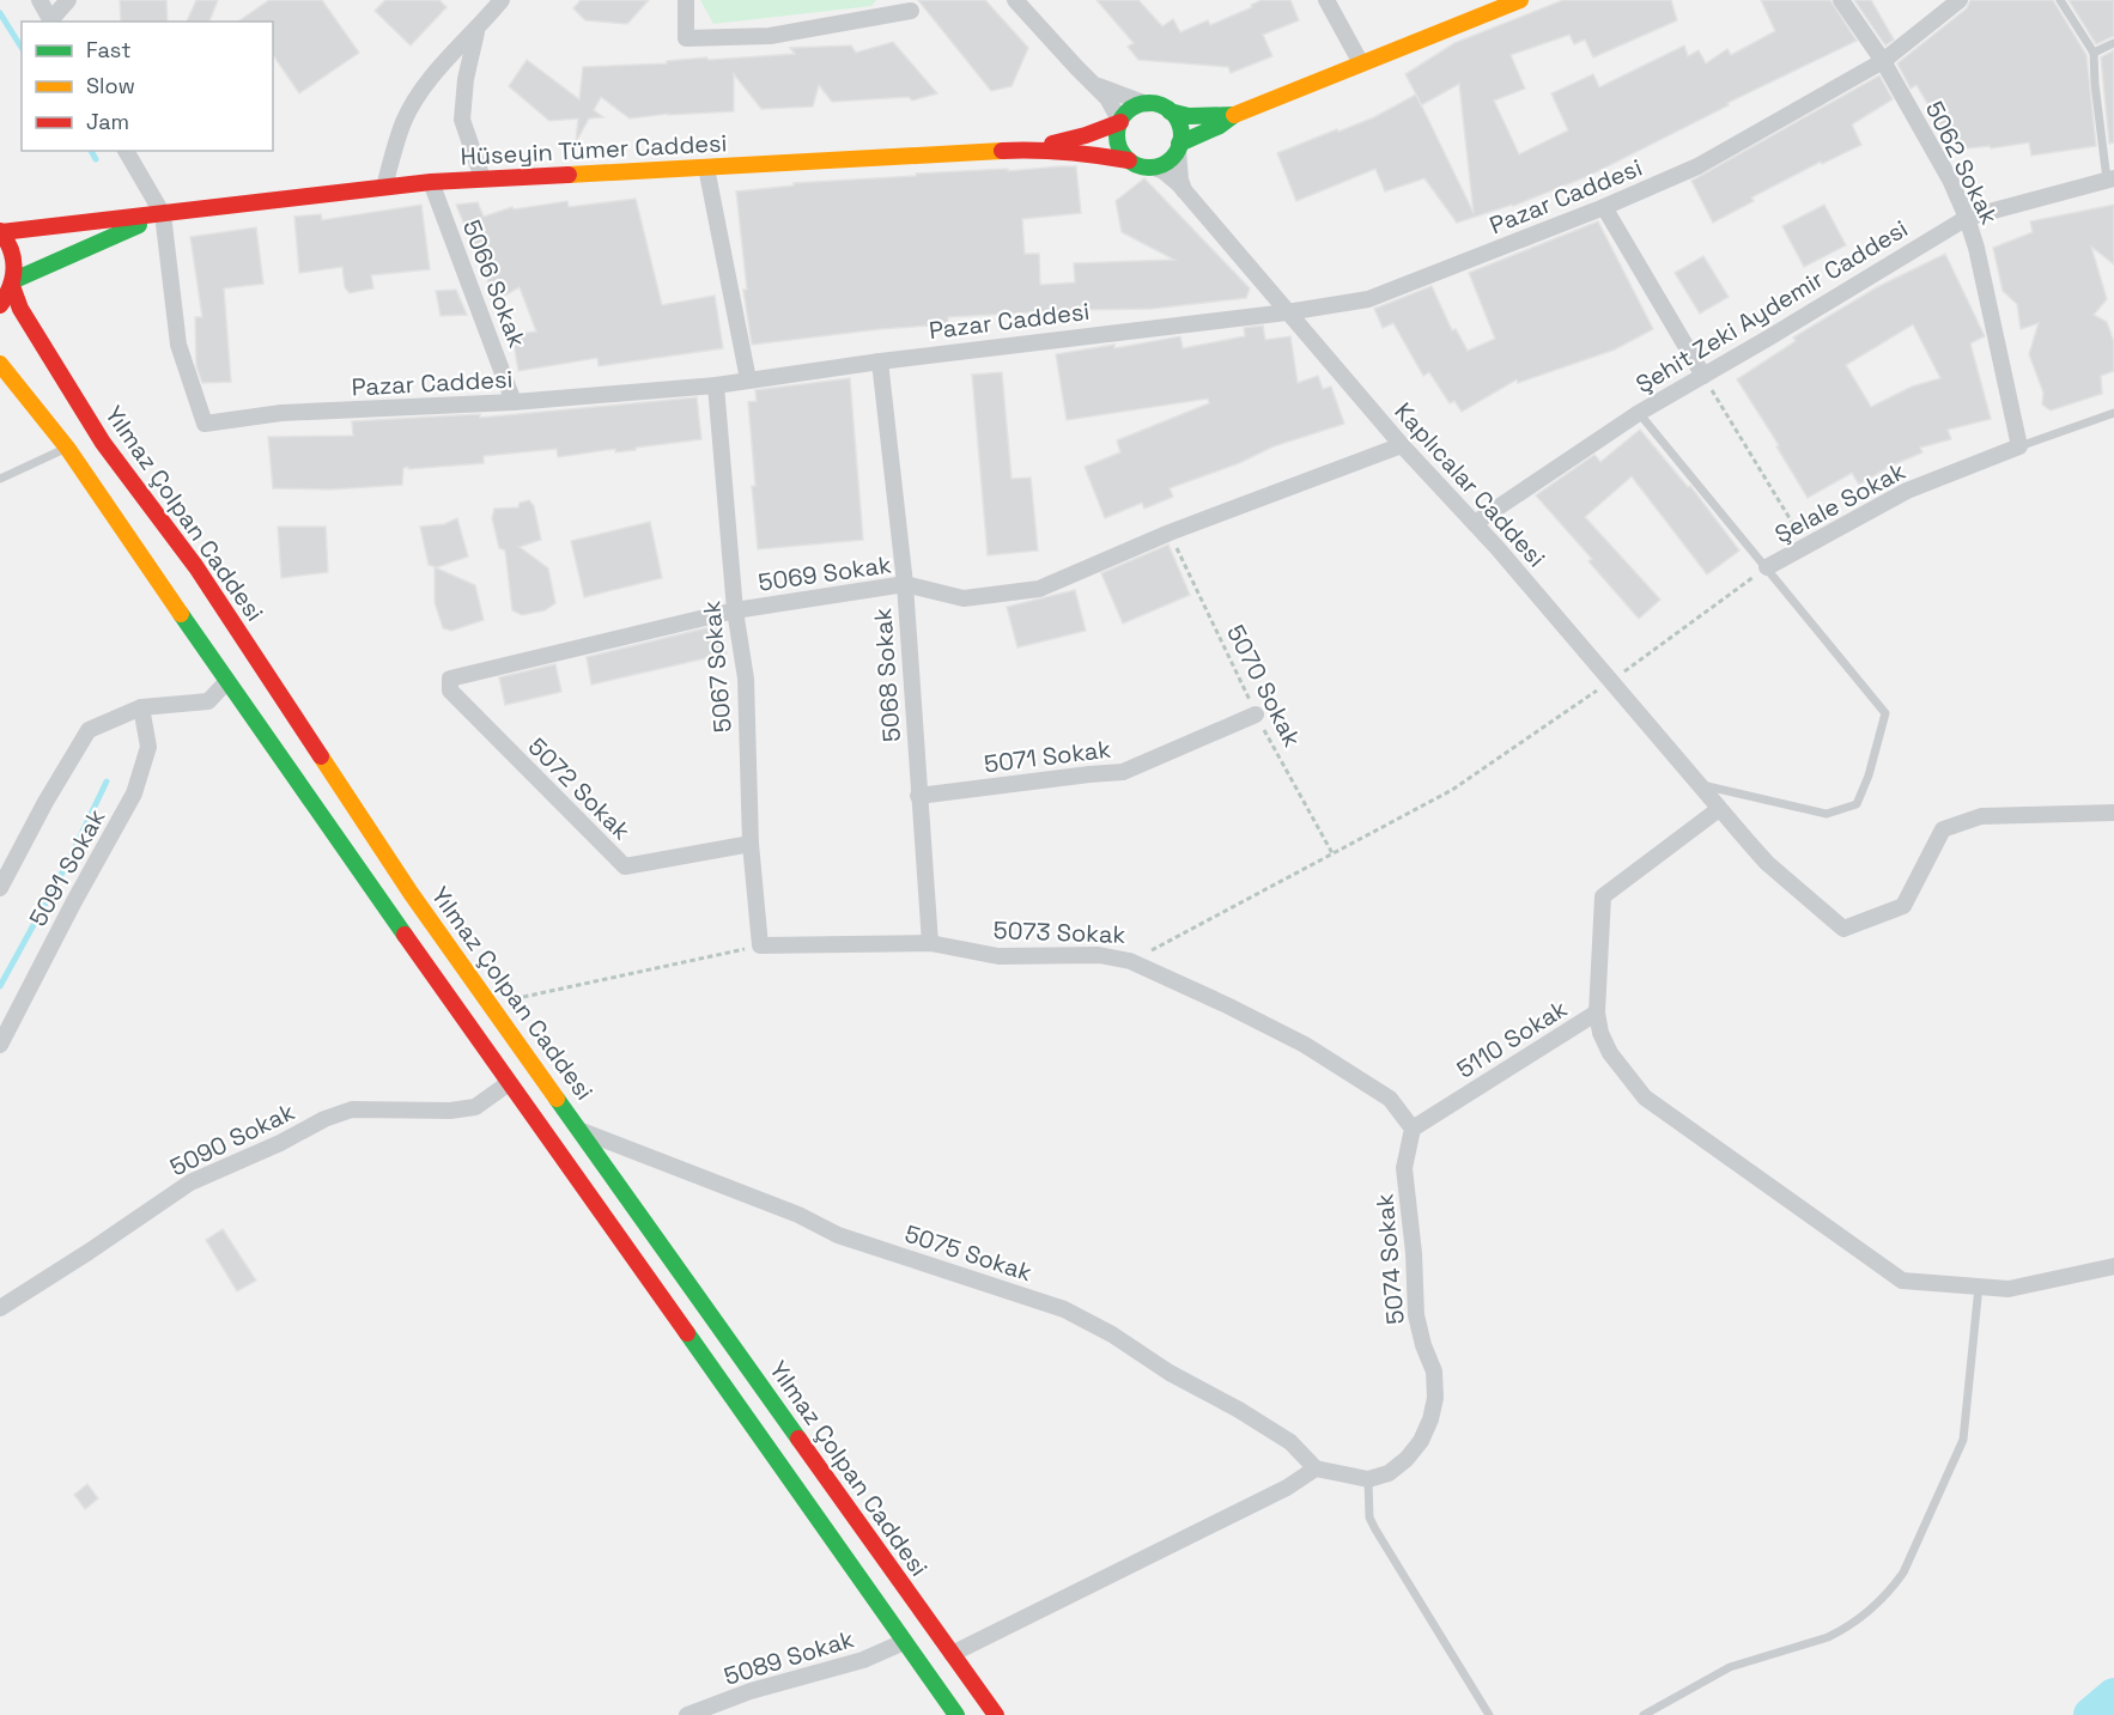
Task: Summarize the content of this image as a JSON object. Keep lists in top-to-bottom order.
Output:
{
  "streets": {
    "main road": ["Hüseyin Tümer Caddesi", "Yılmaz Çolpan Caddesi"],
    "street": [
      "5062 Sokak",
      "Pazar Caddesi",
      "5066 Sokak",
      "Şehit Zeki Aydemir Caddesi",
      "Kaplıcalar Caddesi",
      "Şelale Sokak",
      "5069 Sokak",
      "5067 Sokak",
      "5068 Sokak",
      "5071 Sokak",
      "5072 Sokak",
      "5091 Sokak",
      "5073 Sokak",
      "5110 Sokak",
      "5090 Sokak",
      "5075 Sokak",
      "5074 Sokak",
      "5089 Sokak"
    ],
    "path": ["5070 Sokak"]
  },
  "crossings": [
    ["Hüseyin Tümer Caddesi", "Pazar Caddesi"],
    ["Hüseyin Tümer Caddesi", "5066 Sokak"],
    ["Hüseyin Tümer Caddesi", "Kaplıcalar Caddesi"],
    ["Hüseyin Tümer Caddesi", "Yılmaz Çolpan Caddesi"],
    ["5062 Sokak", "Pazar Caddesi"],
    ["5062 Sokak", "Şehit Zeki Aydemir Caddesi"],
    ["5062 Sokak", "Şelale Sokak"],
    ["Pazar Caddesi", "5066 Sokak"],
    ["Pazar Caddesi", "Kaplıcalar Caddesi"],
    ["Pazar Caddesi", "5067 Sokak"],
    ["Pazar Caddesi", "5068 Sokak"],
    ["Şehit Zeki Aydemir Caddesi", "Kaplıcalar Caddesi"],
    ["Kaplıcalar Caddesi", "Şelale Sokak"],
    ["Kaplıcalar Caddesi", "5069 Sokak"],
    ["Kaplıcalar Caddesi", "5073 Sokak"],
    ["Kaplıcalar Caddesi", "5110 Sokak"],
    ["Şelale Sokak", "5073 Sokak"],
    ["Yılmaz Çolpan Caddesi", "5075 Sokak"],
    ["5069 Sokak", "5067 Sokak"],
    ["5069 Sokak", "5068 Sokak"],
    ["5069 Sokak", "5070 Sokak"],
    ["5069 Sokak", "5072 Sokak"],
    ["5067 Sokak", "5072 Sokak"],
    ["5067 Sokak", "5073 Sokak"],
    ["5068 Sokak", "5071 Sokak"],
    ["5068 Sokak", "5073 Sokak"],
    ["5070 Sokak", "5071 Sokak"],
    ["5070 Sokak", "5073 Sokak"],
    ["5110 Sokak", "5074 Sokak"]
  ],
  "legend": ["Fast", "Slow", "Jam"]
}
